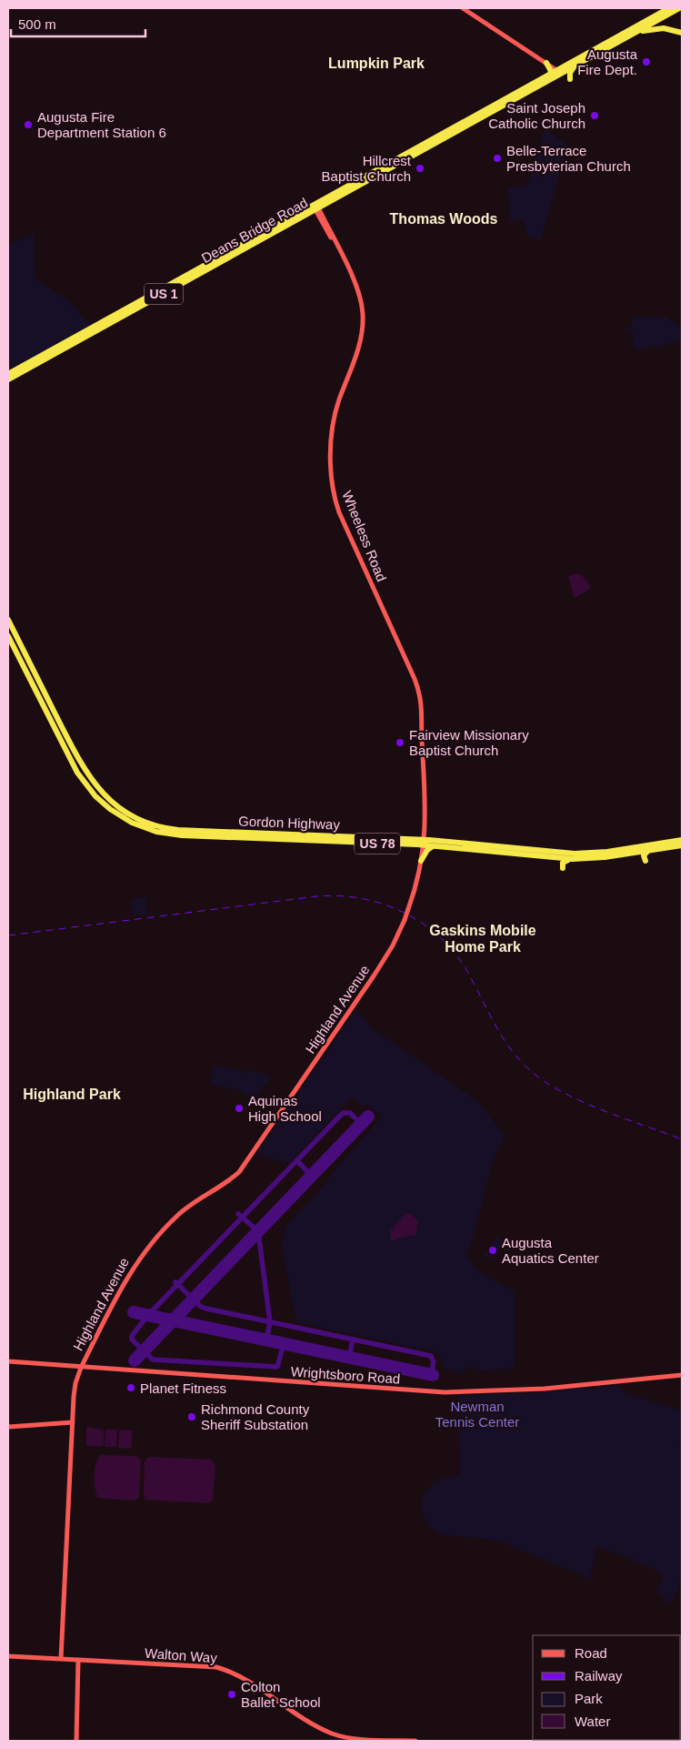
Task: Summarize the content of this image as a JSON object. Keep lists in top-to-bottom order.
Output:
{
  "streets": {
    "highway": [
      "Deans Bridge Road",
      "US 1",
      "Gordon Highway",
      "US 78"
    ],
    "main road": [
      "Wheeless Road",
      "Highland Avenue",
      "Wrightsboro Road",
      "Walton Way"
    ]
  },
  "crossings": [
    ["Deans Bridge Road", "Wheeless Road"],
    ["Wheeless Road", "Gordon Highway"],
    ["Wheeless Road", "Highland Avenue"],
    ["Gordon Highway", "Highland Avenue"],
    ["Highland Avenue", "Wrightsboro Road"],
    ["Highland Avenue", "Walton Way"]
  ],
  "districts": [
    "Lumpkin Park",
    "Thomas Woods",
    "Gaskins Mobile Home Park",
    "Highland Park"
  ],
  "parks": ["Newman Tennis Center"],
  "places": [
    "Augusta Fire Dept.",
    "Saint Joseph Catholic Church",
    "Augusta Fire Department Station 6",
    "Belle-Terrace Presbyterian Church",
    "Hillcrest Baptist Church",
    "Fairview Missionary Baptist Church",
    "Aquinas High School",
    "Augusta Aquatics Center",
    "Planet Fitness",
    "Richmond County Sheriff Substation",
    "Colton Ballet School"
  ],
  "legend": [
    "Road",
    "Railway",
    "Park",
    "Water"
  ],
  "scale_bar": "500 m"
}
